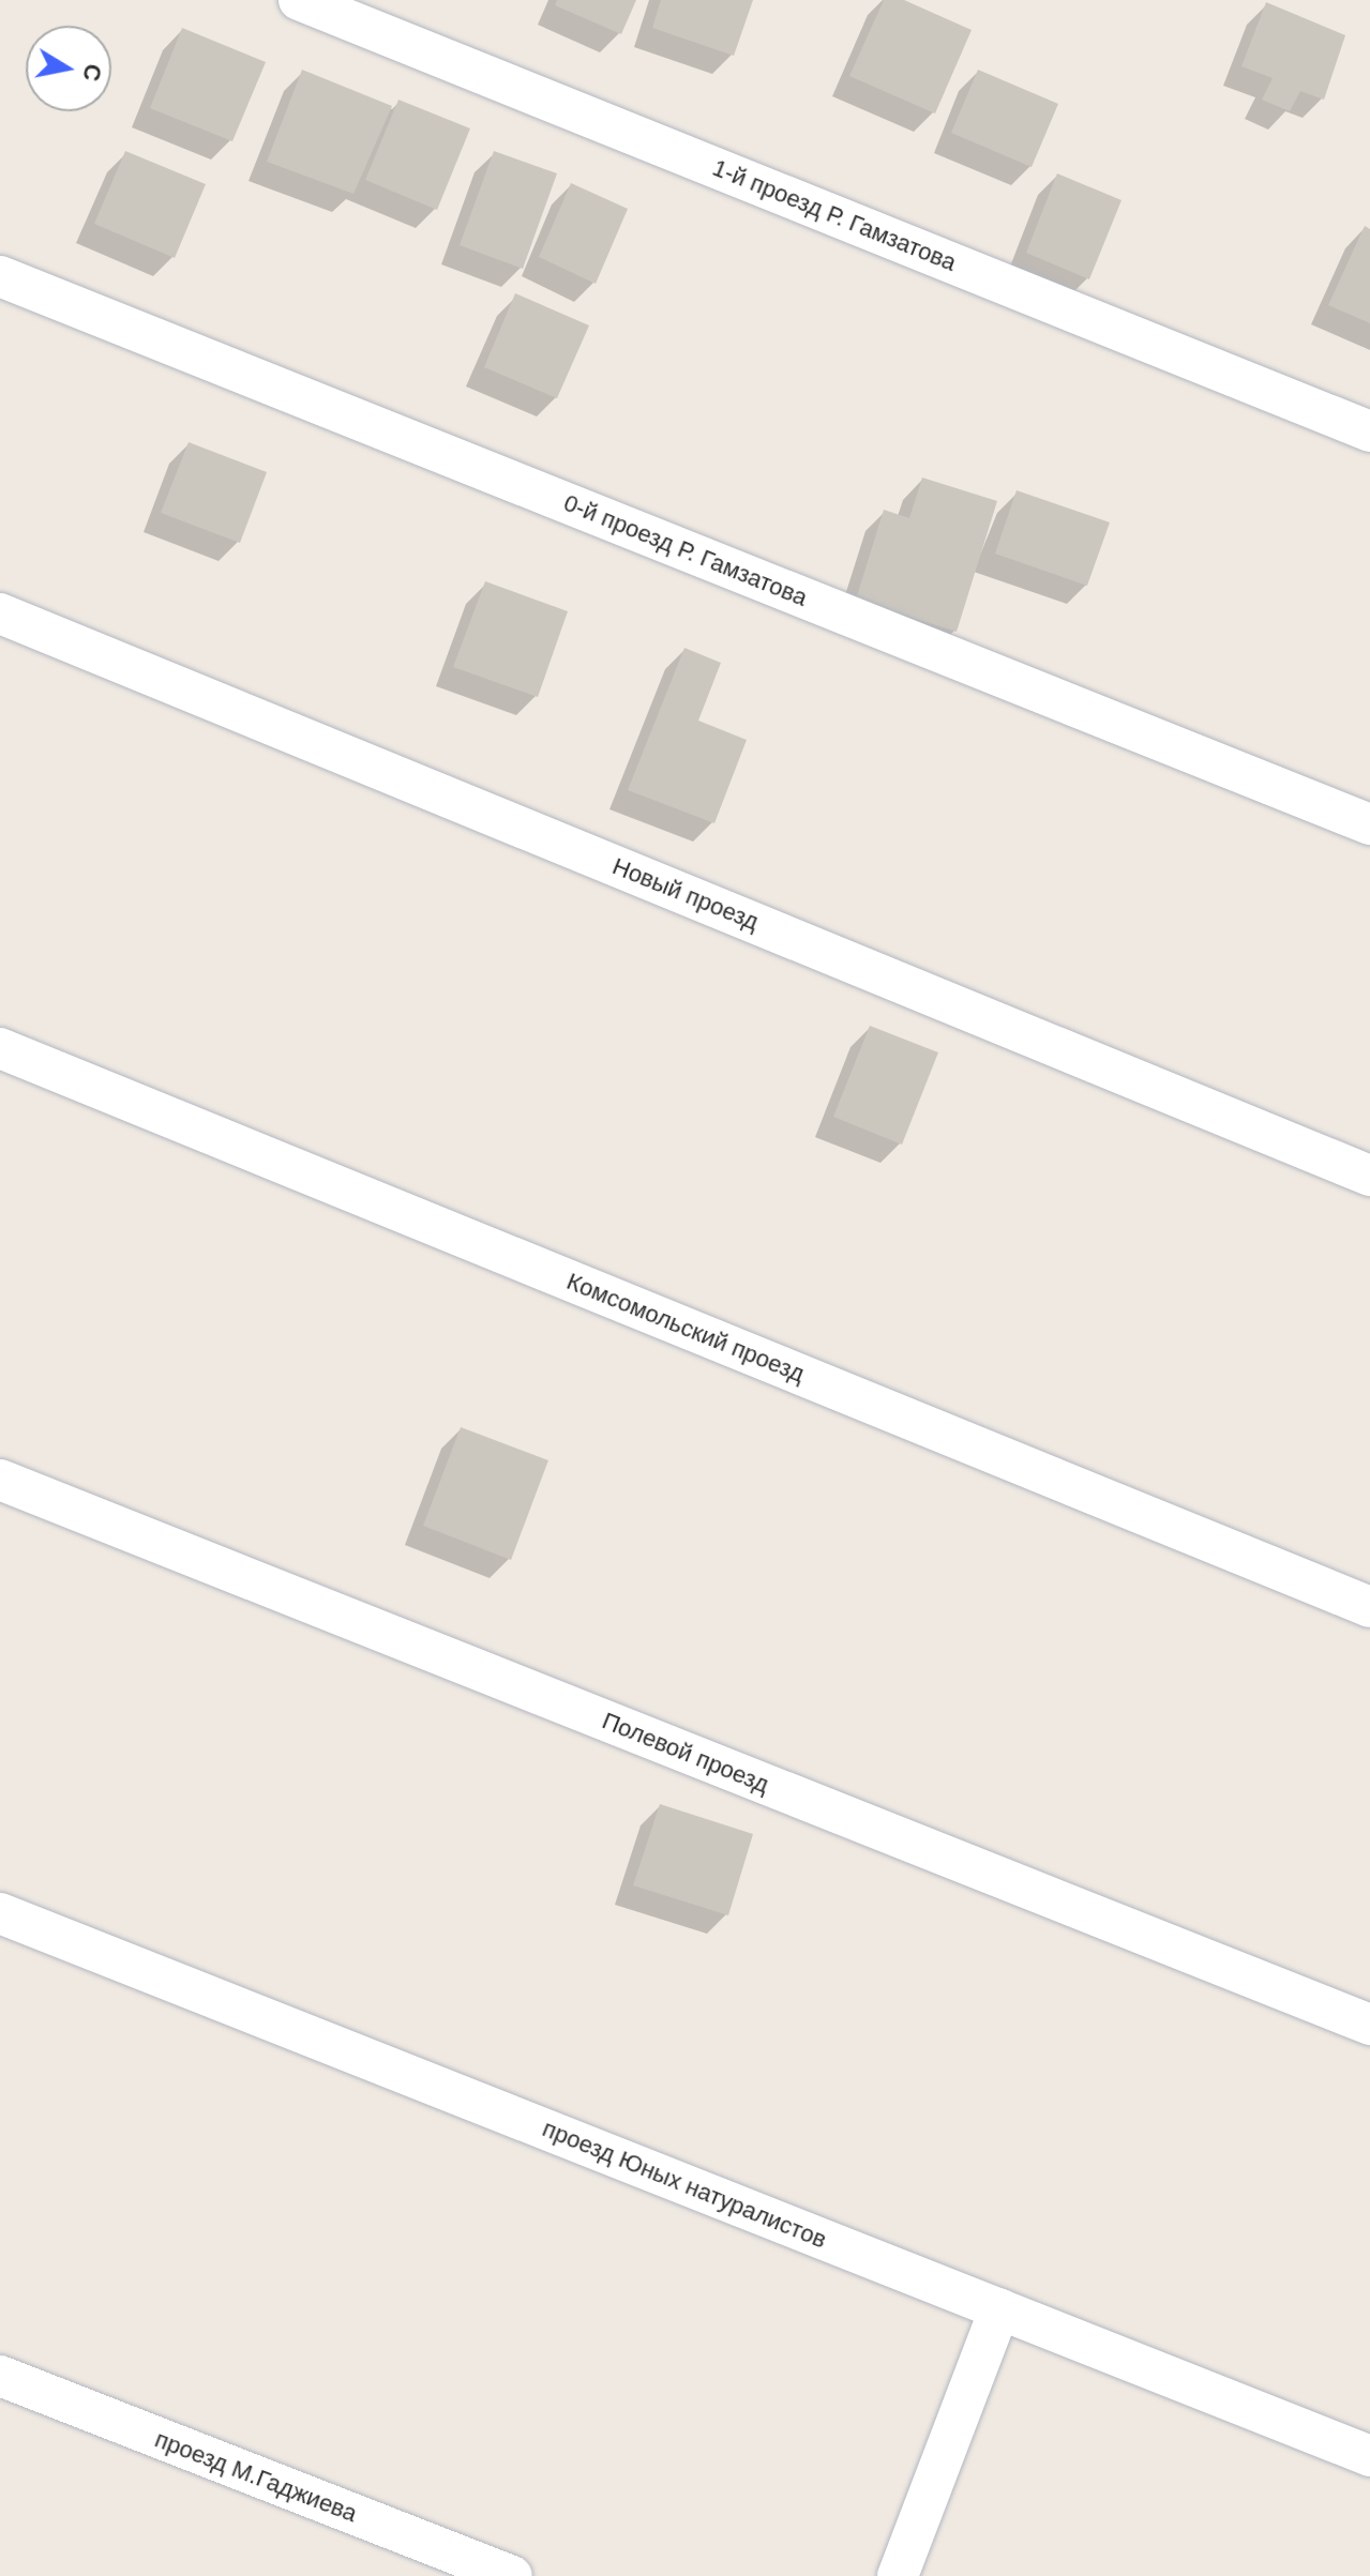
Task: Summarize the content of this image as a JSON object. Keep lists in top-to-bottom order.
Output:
{
  "streets": {
    "street": [
      "1-й проезд Р. Гамзатова",
      "0-й проезд Р. Гамзатова",
      "Новый проезд",
      "Комсомольский проезд",
      "Полевой проезд",
      "проезд Юных натуралистов",
      "проезд М.Гаджиева"
    ]
  },
  "north": "right"
}
